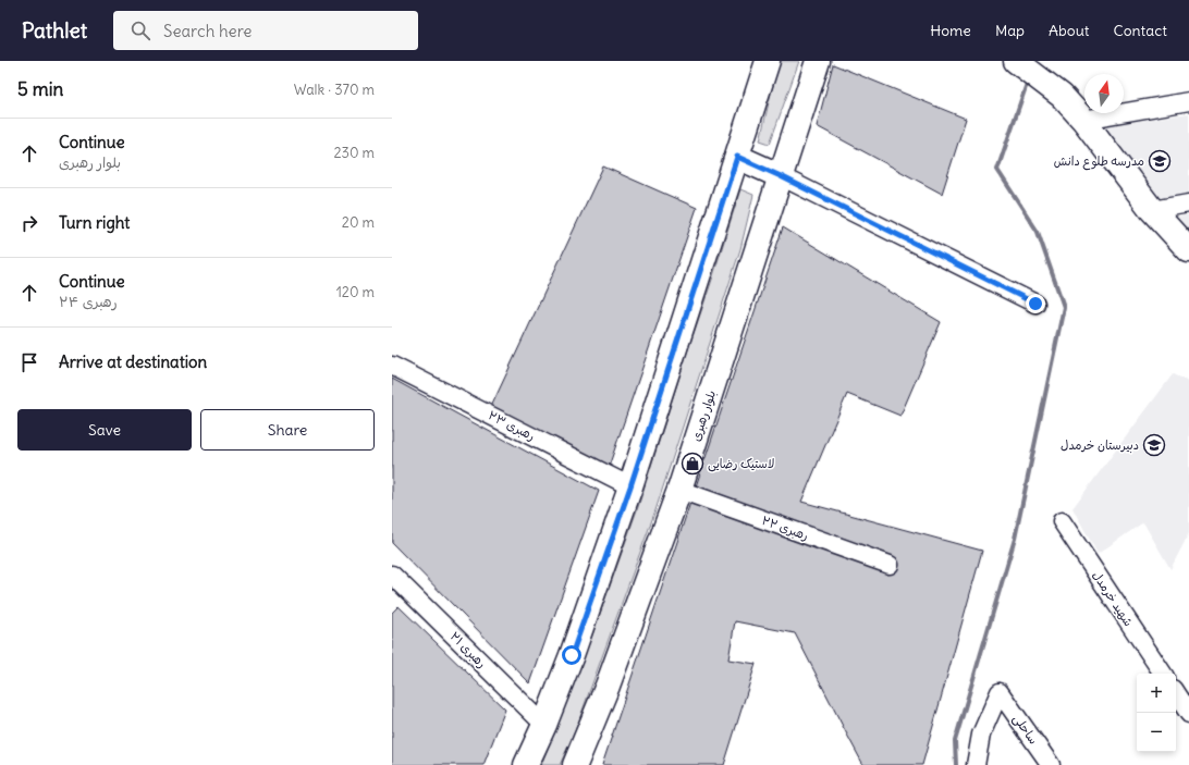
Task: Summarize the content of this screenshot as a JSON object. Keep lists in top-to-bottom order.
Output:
{
  "streets": {
    "main road": ["بلوار رهبری"],
    "street": [
      "رهبری ۲۳",
      "رهبری ۲۲",
      "شهید خرمدل",
      "رهبری ۲۱",
      "ساحلی"
    ]
  },
  "crossings": [
    ["بلوار رهبری", "رهبری ۲۲"]
  ],
  "places": {
    "school or university": ["مدرسه طلوع دانش", "دبیرستان خرمدل"],
    "shop": ["لاستیک رضایی"]
  },
  "north": "top",
  "page": {
    "header": "Pathlet",
    "search": "Search here",
    "nav": [
      "Home",
      "Map",
      "About",
      "Contact"
    ],
    "heading": ["5 min", "Walk · 370 m"],
    "list": [
      ["Continue", "بلوار رهبری", "230 m"],
      ["Turn right", "20 m"],
      ["Continue", "رهبری ۲۴", "120 m"],
      "Arrive at destination"
    ],
    "buttons": ["Save", "Share"],
    "map_buttons": ["+", "−"]
  }
}
